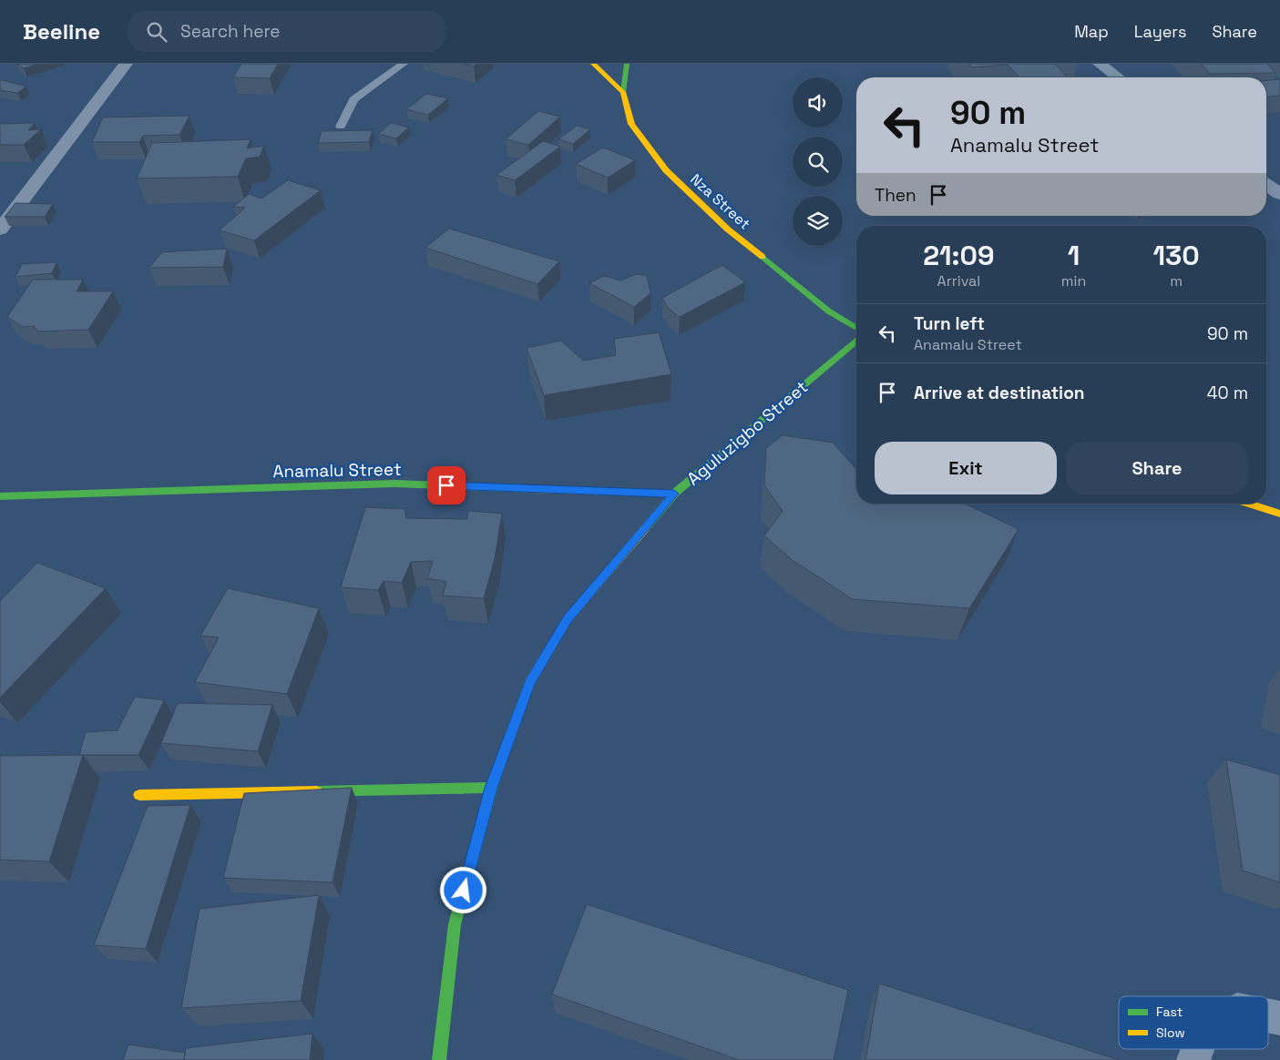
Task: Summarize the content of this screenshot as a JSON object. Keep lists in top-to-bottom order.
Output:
{
  "streets": {
    "street": ["Nza Street", "Aguluzigbo Street", "Anamalu Street"]
  },
  "crossings": [
    ["Aguluzigbo Street", "Anamalu Street"]
  ],
  "legend": ["Fast", "Slow"],
  "page": {
    "header": "Beeline",
    "search": "Search here",
    "nav": ["Map", "Layers", "Share"],
    "turn": ["90 m", "Anamalu Street"],
    "then": "Then",
    "eta": [
      "21:09",
      "Arrival",
      "1",
      "min",
      "130",
      "m"
    ],
    "list": [
      {
        "name": "Turn left",
        "note": "Anamalu Street",
        "value": "90 m"
      },
      {
        "name": "Arrive at destination",
        "value": "40 m"
      }
    ],
    "buttons": ["Exit", "Share"]
  }
}
